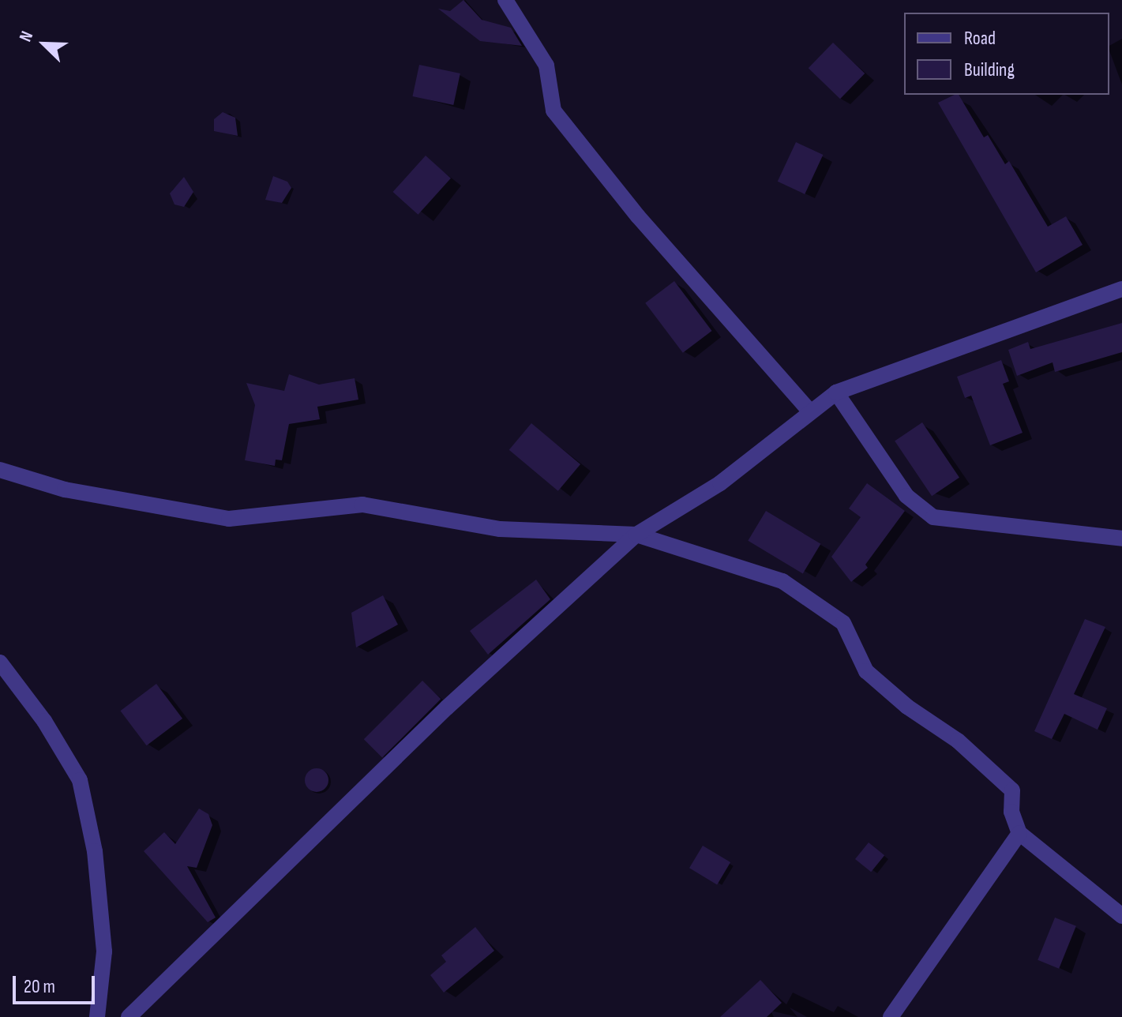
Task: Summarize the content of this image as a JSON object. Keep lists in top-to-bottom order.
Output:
{
  "legend": ["Road", "Building"],
  "scale_bar": "20 m",
  "north": "top left"
}
